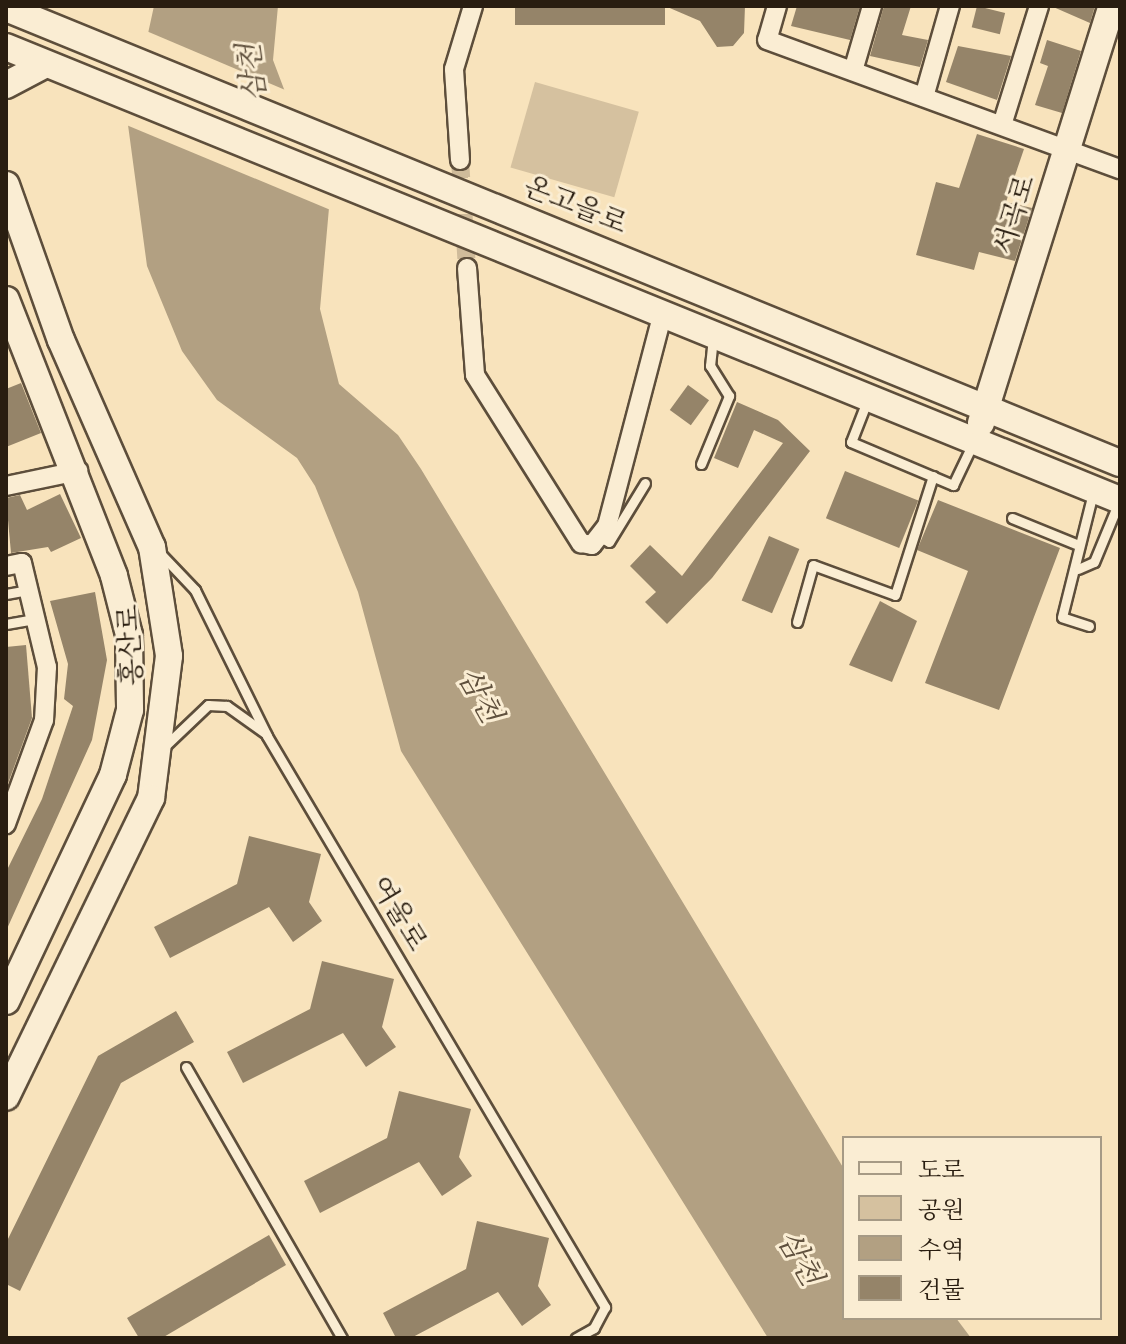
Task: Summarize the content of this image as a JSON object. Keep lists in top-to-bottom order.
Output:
{
  "streets": {
    "street": ["온고을로", "서곡로", "홍산로"],
    "lane": ["여울로"]
  },
  "crossings": [
    ["온고을로", "서곡로"],
    ["홍산로", "여울로"]
  ],
  "water": ["삼천"],
  "legend": [
    "도로",
    "공원",
    "수역",
    "건물"
  ]
}
